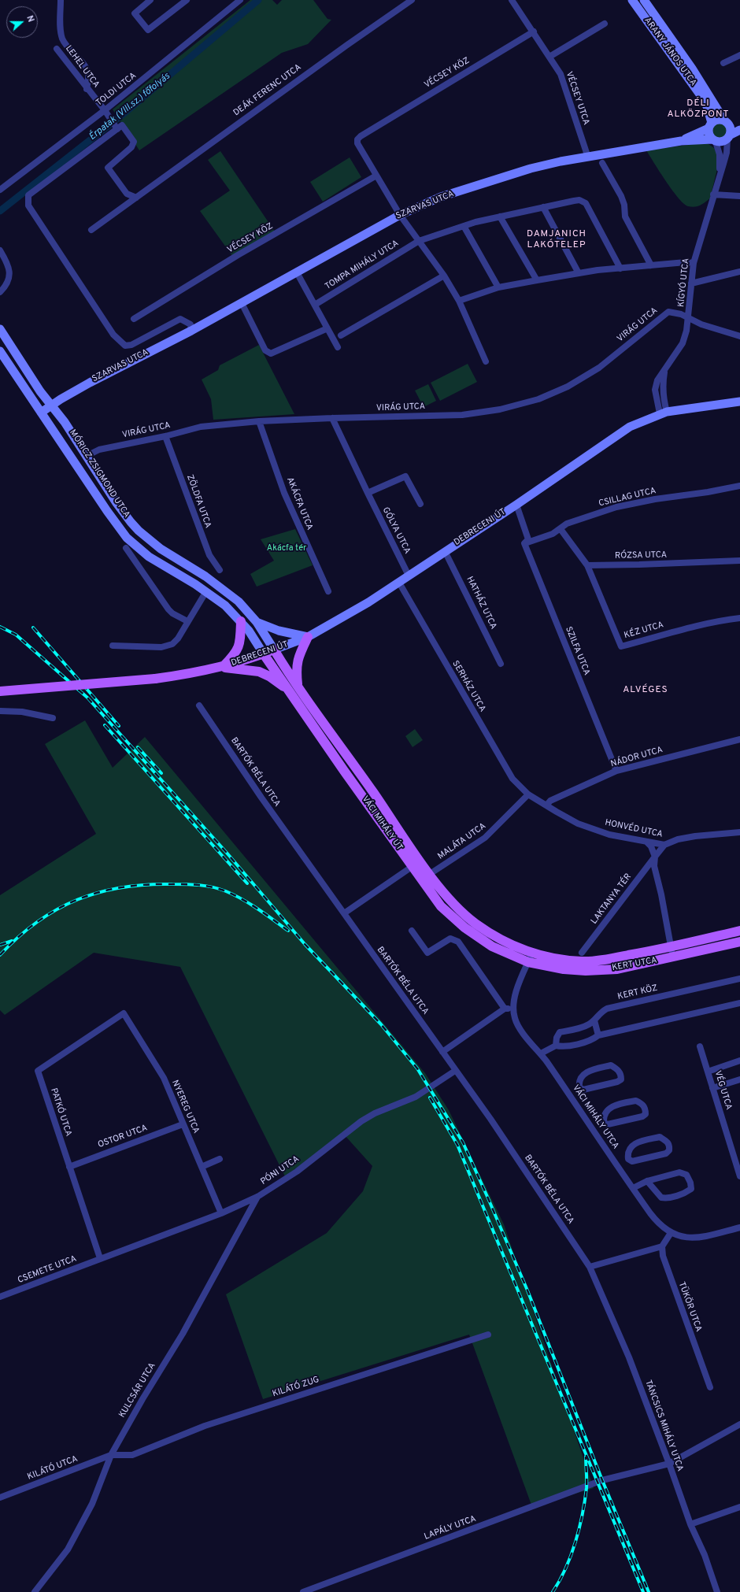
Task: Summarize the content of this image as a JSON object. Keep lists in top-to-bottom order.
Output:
{
  "streets": {
    "main road": ["DEBRECENI ÚT", "VÁCI MIHÁLY ÚT", "KERT UTCA"],
    "street": [
      "ARANY JÁNOS UTCA",
      "LEHEL UTCA",
      "VÉCSEY KÖZ",
      "TOLDI UTCA",
      "DEÁK FERENC UTCA",
      "VÉCSEY UTCA",
      "SZARVAS UTCA",
      "TOMPA MIHÁLY UTCA",
      "KÍGYÓ UTCA",
      "VIRÁG UTCA",
      "MÓRICZ ZSIGMOND UTCA",
      "CSILLAG UTCA",
      "ZÖLDFA UTCA",
      "AKÁCFA UTCA",
      "GÓLYA UTCA",
      "RÓZSA UTCA",
      "HATHÁZ UTCA",
      "KÉZ UTCA",
      "SZILFA UTCA",
      "SERHÁZ UTCA",
      "NÁDOR UTCA",
      "BARTÓK BÉLA UTCA",
      "HONVÉD UTCA",
      "MALÁTA UTCA",
      "LAKTANYA TÉR",
      "KERT KÖZ",
      "VÉG UTCA",
      "NYEREG UTCA",
      "PATKÓ UTCA",
      "VÁCI MIHÁLY UTCA",
      "OSTOR UTCA",
      "PÓNI UTCA",
      "CSEMETE UTCA",
      "TÜKÖR UTCA",
      "KILÁTÓ ZUG",
      "KULCSÁR UTCA",
      "TÁNCSICS MIHÁLY UTCA",
      "KILÁTÓ UTCA",
      "LAPÁLY UTCA"
    ]
  },
  "crossings": [
    ["ARANY JÁNOS UTCA", "SZARVAS UTCA"],
    ["ARANY JÁNOS UTCA", "KÍGYÓ UTCA"],
    ["LEHEL UTCA", "TOLDI UTCA"],
    ["LEHEL UTCA", "SZARVAS UTCA"],
    ["VÉCSEY KÖZ", "VÉCSEY UTCA"],
    ["VÉCSEY KÖZ", "SZARVAS UTCA"],
    ["VÉCSEY UTCA", "SZARVAS UTCA"],
    ["SZARVAS UTCA", "KÍGYÓ UTCA"],
    ["SZARVAS UTCA", "MÓRICZ ZSIGMOND UTCA"],
    ["KÍGYÓ UTCA", "VIRÁG UTCA"],
    ["KÍGYÓ UTCA", "DEBRECENI ÚT"],
    ["VIRÁG UTCA", "MÓRICZ ZSIGMOND UTCA"],
    ["VIRÁG UTCA", "ZÖLDFA UTCA"],
    ["VIRÁG UTCA", "AKÁCFA UTCA"],
    ["VIRÁG UTCA", "GÓLYA UTCA"],
    ["MÓRICZ ZSIGMOND UTCA", "DEBRECENI ÚT"],
    ["MÓRICZ ZSIGMOND UTCA", "VÁCI MIHÁLY ÚT"],
    ["CSILLAG UTCA", "SZILFA UTCA"],
    ["DEBRECENI ÚT", "GÓLYA UTCA"],
    ["DEBRECENI ÚT", "HATHÁZ UTCA"],
    ["DEBRECENI ÚT", "SZILFA UTCA"],
    ["DEBRECENI ÚT", "SERHÁZ UTCA"],
    ["DEBRECENI ÚT", "VÁCI MIHÁLY ÚT"],
    ["RÓZSA UTCA", "KÉZ UTCA"],
    ["SZILFA UTCA", "NÁDOR UTCA"],
    ["SERHÁZ UTCA", "MALÁTA UTCA"],
    ["NÁDOR UTCA", "HONVÉD UTCA"],
    ["BARTÓK BÉLA UTCA", "PÓNI UTCA"],
    ["BARTÓK BÉLA UTCA", "TÁNCSICS MIHÁLY UTCA"],
    ["VÁCI MIHÁLY ÚT", "MALÁTA UTCA"],
    ["VÁCI MIHÁLY ÚT", "KERT UTCA"],
    ["VÁCI MIHÁLY ÚT", "VÁCI MIHÁLY UTCA"],
    ["HONVÉD UTCA", "LAKTANYA TÉR"],
    ["KERT UTCA", "VÁCI MIHÁLY UTCA"],
    ["NYEREG UTCA", "PATKÓ UTCA"],
    ["NYEREG UTCA", "OSTOR UTCA"],
    ["NYEREG UTCA", "PÓNI UTCA"],
    ["PATKÓ UTCA", "OSTOR UTCA"],
    ["PATKÓ UTCA", "PÓNI UTCA"],
    ["PATKÓ UTCA", "CSEMETE UTCA"],
    ["PÓNI UTCA", "CSEMETE UTCA"],
    ["PÓNI UTCA", "KULCSÁR UTCA"],
    ["KILÁTÓ ZUG", "KULCSÁR UTCA"],
    ["KILÁTÓ ZUG", "KILÁTÓ UTCA"],
    ["KULCSÁR UTCA", "KILÁTÓ UTCA"],
    ["TÁNCSICS MIHÁLY UTCA", "LAPÁLY UTCA"]
  ],
  "districts": ["DÉLI ALKÖZPONT", "DAMJANICH LAKÓTELEP", "ALVÉGES"],
  "water": ["Érpatak (VIII.sz.) főfolyás"],
  "parks": ["Akácfa tér"],
  "north": "right"
}
